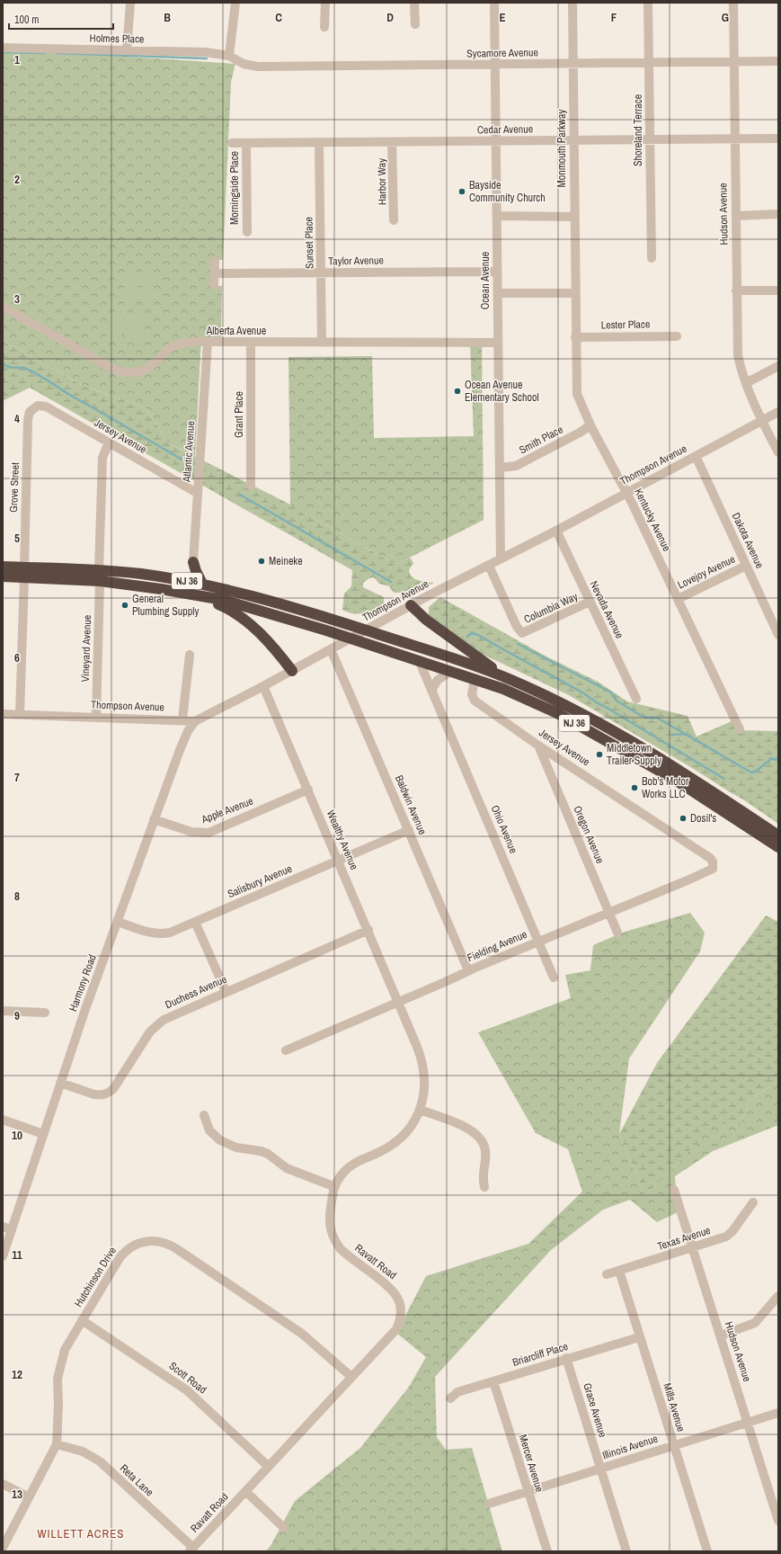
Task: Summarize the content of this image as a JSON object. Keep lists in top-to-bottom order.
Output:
{
  "streets": {
    "highway": ["NJ 36"],
    "street": [
      "Holmes Place",
      "Sycamore Avenue",
      "Cedar Avenue",
      "Shoreland Terrace",
      "Monmouth Parkway",
      "Harbor Way",
      "Morningside Place",
      "Hudson Avenue",
      "Sunset Place",
      "Taylor Avenue",
      "Ocean Avenue",
      "Lester Place",
      "Alberta Avenue",
      "Grant Place",
      "Jersey Avenue",
      "Smith Place",
      "Atlantic Avenue",
      "Thompson Avenue",
      "Grove Street",
      "Kentucky Avenue",
      "Dakota Avenue",
      "Lovejoy Avenue",
      "Columbia Way",
      "Nevada Avenue",
      "Vineyard Avenue",
      "Baldwin Avenue",
      "Apple Avenue",
      "Ohio Avenue",
      "Oregon Avenue",
      "Wealthy Avenue",
      "Salisbury Avenue",
      "Fielding Avenue",
      "Harmony Road",
      "Duchess Avenue",
      "Texas Avenue",
      "Ravatt Road",
      "Hutchinson Drive",
      "Briarcliff Place",
      "Scott Road",
      "Mills Avenue",
      "Grace Avenue",
      "Illinois Avenue",
      "Mercer Avenue",
      "Reta Lane"
    ]
  },
  "crossings": [
    ["Holmes Place", "Sycamore Avenue"],
    ["Sycamore Avenue", "Shoreland Terrace"],
    ["Sycamore Avenue", "Monmouth Parkway"],
    ["Sycamore Avenue", "Hudson Avenue"],
    ["Sycamore Avenue", "Ocean Avenue"],
    ["Cedar Avenue", "Shoreland Terrace"],
    ["Cedar Avenue", "Monmouth Parkway"],
    ["Cedar Avenue", "Harbor Way"],
    ["Cedar Avenue", "Morningside Place"],
    ["Cedar Avenue", "Hudson Avenue"],
    ["Cedar Avenue", "Sunset Place"],
    ["Cedar Avenue", "Ocean Avenue"],
    ["Monmouth Parkway", "Kentucky Avenue"],
    ["Hudson Avenue", "Thompson Avenue"],
    ["Hudson Avenue", "Texas Avenue"],
    ["Hudson Avenue", "Illinois Avenue"],
    ["Sunset Place", "Taylor Avenue"],
    ["Sunset Place", "Alberta Avenue"],
    ["Taylor Avenue", "Ocean Avenue"],
    ["Ocean Avenue", "Alberta Avenue"],
    ["Ocean Avenue", "Smith Place"],
    ["Ocean Avenue", "Thompson Avenue"],
    ["Lester Place", "Kentucky Avenue"],
    ["Alberta Avenue", "Grant Place"],
    ["Alberta Avenue", "Atlantic Avenue"],
    ["Jersey Avenue", "Atlantic Avenue"],
    ["Jersey Avenue", "Grove Street"],
    ["Jersey Avenue", "NJ 36"],
    ["Jersey Avenue", "Vineyard Avenue"],
    ["Jersey Avenue", "Oregon Avenue"],
    ["Jersey Avenue", "Fielding Avenue"],
    ["Smith Place", "Kentucky Avenue"],
    ["Thompson Avenue", "Grove Street"],
    ["Thompson Avenue", "Kentucky Avenue"],
    ["Thompson Avenue", "Dakota Avenue"],
    ["Thompson Avenue", "NJ 36"],
    ["Thompson Avenue", "Columbia Way"],
    ["Thompson Avenue", "Nevada Avenue"],
    ["Thompson Avenue", "Vineyard Avenue"],
    ["Thompson Avenue", "Baldwin Avenue"],
    ["Thompson Avenue", "Wealthy Avenue"],
    ["Thompson Avenue", "Harmony Road"],
    ["Grove Street", "NJ 36"],
    ["Kentucky Avenue", "Lovejoy Avenue"],
    ["Dakota Avenue", "Lovejoy Avenue"],
    ["NJ 36", "Vineyard Avenue"],
    ["NJ 36", "Ohio Avenue"],
    ["Columbia Way", "Nevada Avenue"],
    ["Baldwin Avenue", "Salisbury Avenue"],
    ["Baldwin Avenue", "Fielding Avenue"],
    ["Apple Avenue", "Wealthy Avenue"],
    ["Apple Avenue", "Harmony Road"],
    ["Ohio Avenue", "Fielding Avenue"],
    ["Oregon Avenue", "Fielding Avenue"],
    ["Wealthy Avenue", "Salisbury Avenue"],
    ["Wealthy Avenue", "Fielding Avenue"],
    ["Wealthy Avenue", "Duchess Avenue"],
    ["Wealthy Avenue", "Ravatt Road"],
    ["Salisbury Avenue", "Harmony Road"],
    ["Fielding Avenue", "Ravatt Road"],
    ["Harmony Road", "Duchess Avenue"],
    ["Texas Avenue", "Mills Avenue"],
    ["Ravatt Road", "Hutchinson Drive"],
    ["Ravatt Road", "Scott Road"],
    ["Ravatt Road", "Reta Lane"],
    ["Hutchinson Drive", "Scott Road"],
    ["Hutchinson Drive", "Reta Lane"],
    ["Briarcliff Place", "Mills Avenue"],
    ["Briarcliff Place", "Grace Avenue"],
    ["Briarcliff Place", "Mercer Avenue"],
    ["Mills Avenue", "Illinois Avenue"],
    ["Grace Avenue", "Illinois Avenue"],
    ["Illinois Avenue", "Mercer Avenue"]
  ],
  "districts": ["WILLETT ACRES"],
  "places": [
    "Bayside Community Church",
    "Ocean Avenue Elementary School",
    "Meineke",
    "General Plumbing Supply",
    "Middletown Trailer Supply",
    "Bob's Motor Works LLC",
    "Dosil's"
  ],
  "scale_bar": "100 m",
  "grid": {
    "columns": [
      "B",
      "C",
      "D",
      "E",
      "F",
      "G"
    ],
    "rows": [
      "1",
      "2",
      "3",
      "4",
      "5",
      "6",
      "7",
      "8",
      "9",
      "10",
      "11",
      "12",
      "13"
    ]
  }
}
